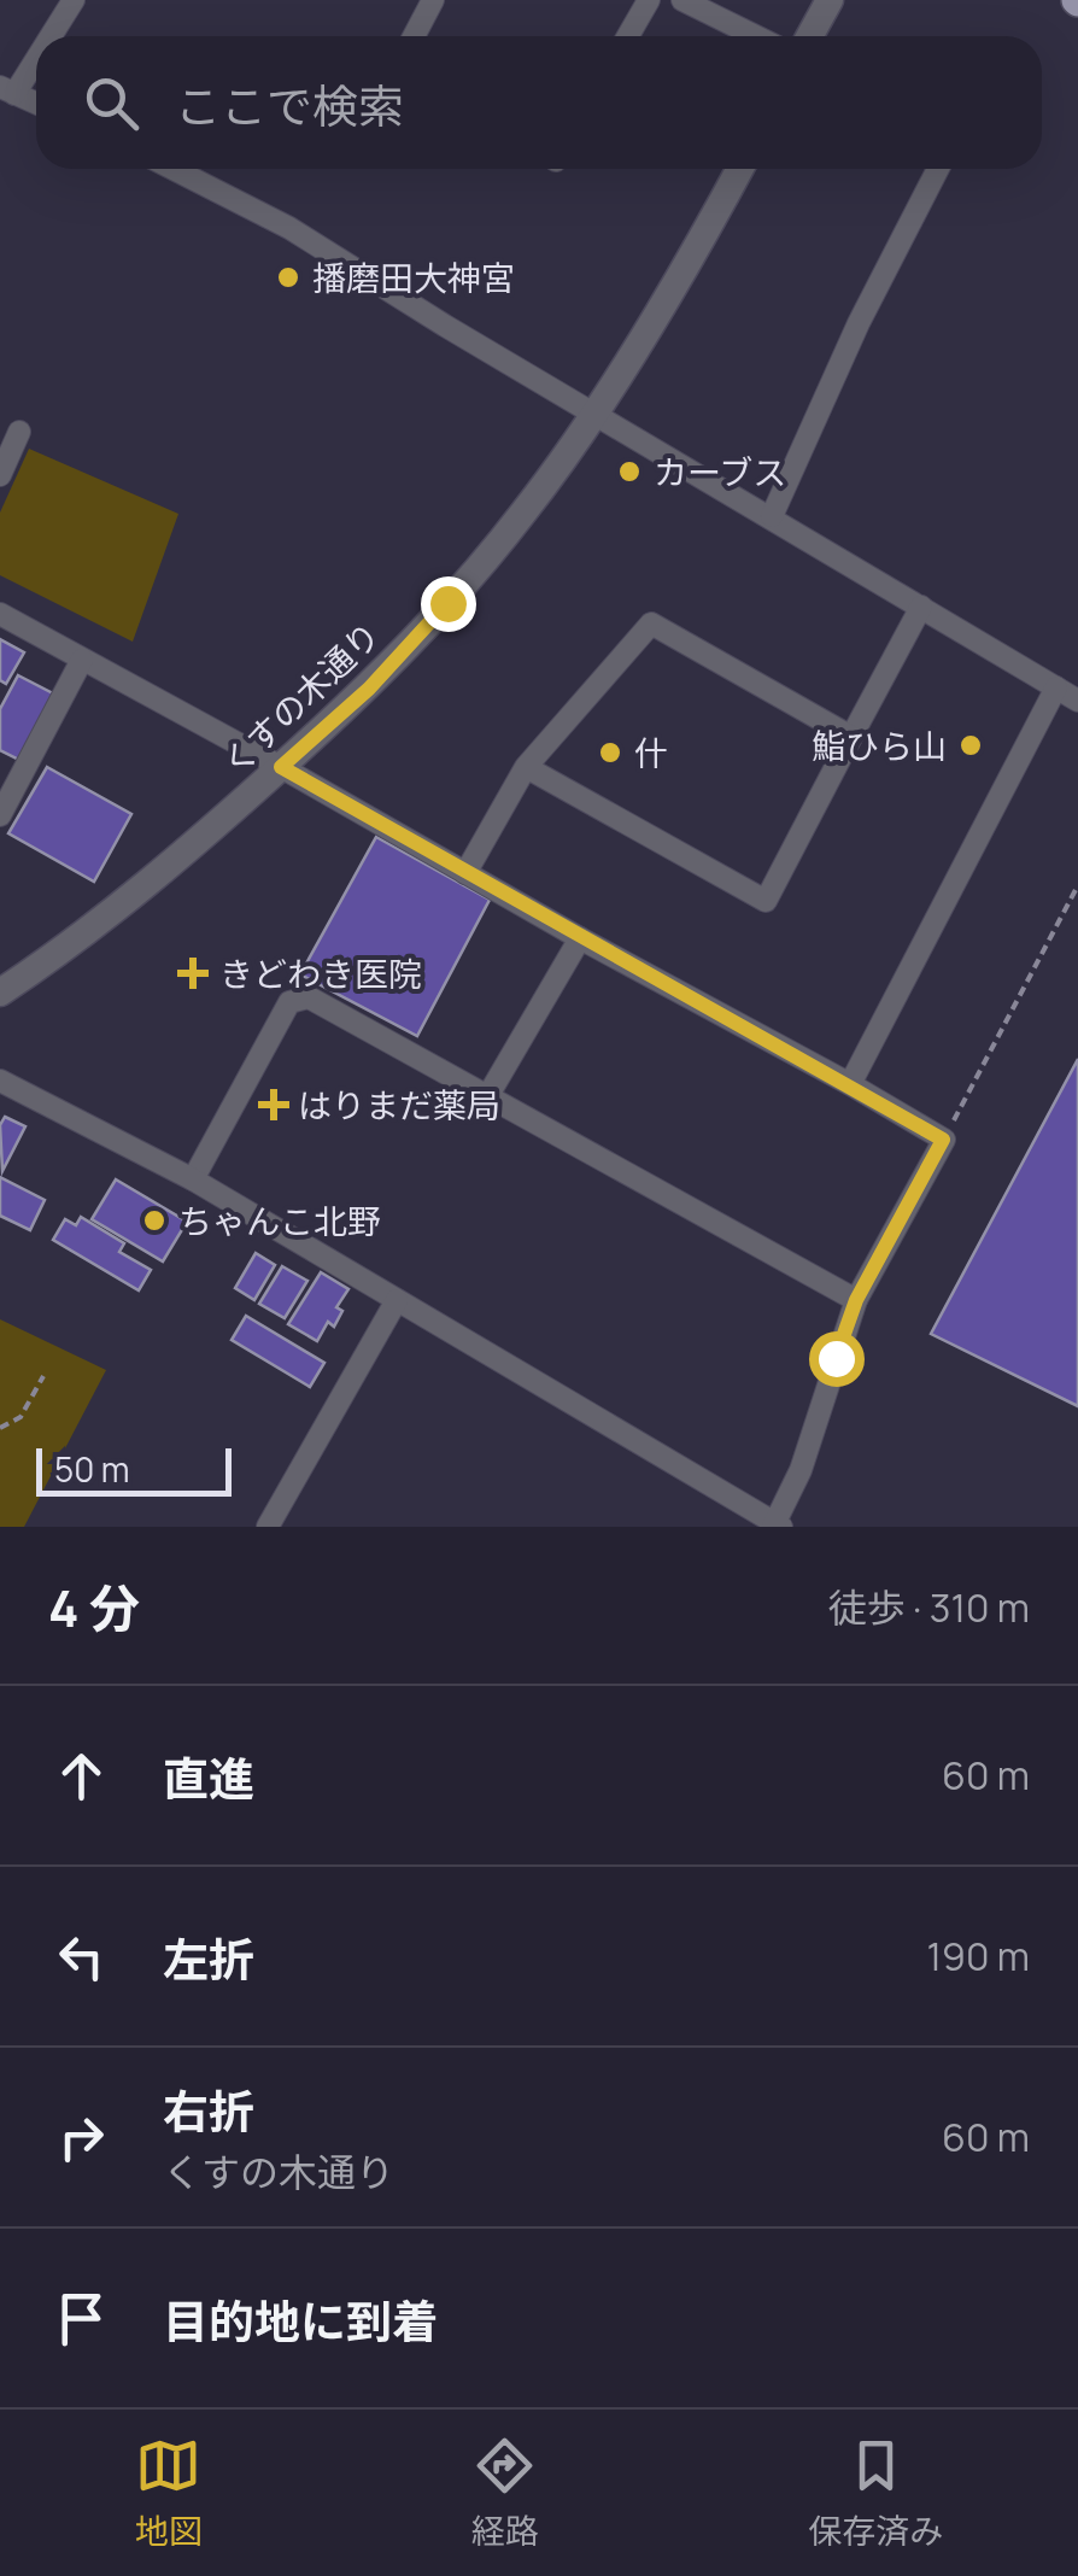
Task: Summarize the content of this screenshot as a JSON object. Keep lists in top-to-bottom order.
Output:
{
  "streets": {
    "street": ["くすの木通り"]
  },
  "places": {
    "other": [
      "播磨田大神宮",
      "カーブス",
      "鮨ひら山",
      "什",
      "ちゃんこ北野"
    ],
    "health": ["きどわき医院", "はりまだ薬局"]
  },
  "scale_bar": "50 m",
  "page": {
    "search": "ここで検索",
    "scale": "50 m",
    "heading": ["4 分", "徒歩 · 310 m"],
    "list": [
      ["直進", "60 m"],
      ["左折", "190 m"],
      ["右折", "くすの木通り", "60 m"],
      "目的地に到着"
    ],
    "nav": ["地図", "経路", "保存済み"]
  }
}
